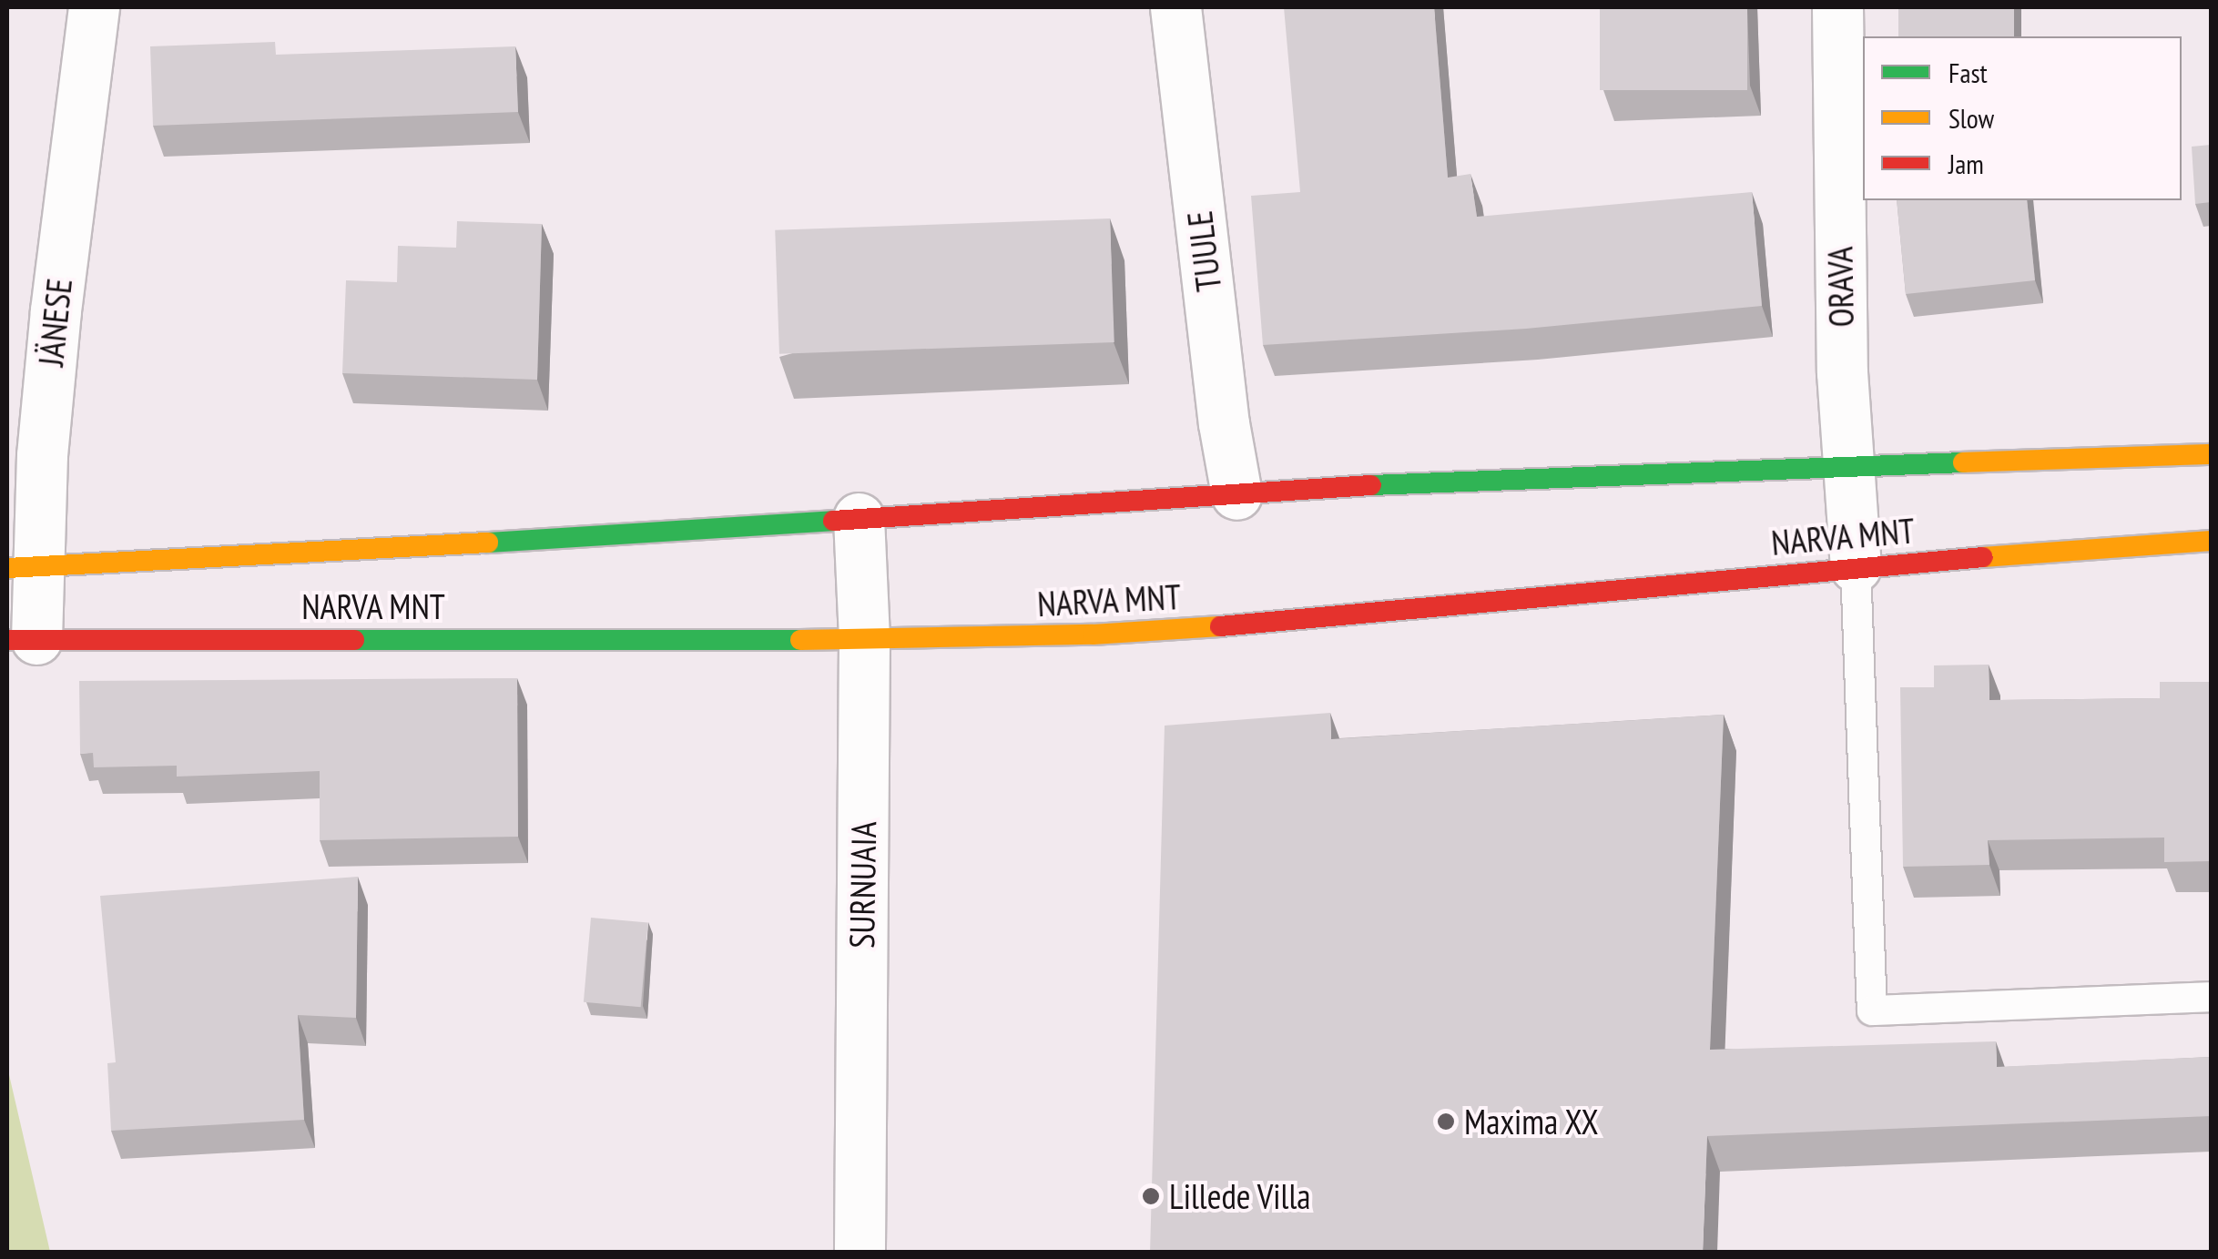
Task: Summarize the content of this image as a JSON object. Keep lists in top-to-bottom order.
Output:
{
  "streets": {
    "main road": ["NARVA MNT"],
    "street": [
      "TUULE",
      "ORAVA",
      "JÄNESE",
      "SURNUAIA"
    ]
  },
  "crossings": [
    ["TUULE", "NARVA MNT"],
    ["ORAVA", "NARVA MNT"],
    ["JÄNESE", "NARVA MNT"],
    ["NARVA MNT", "SURNUAIA"]
  ],
  "places": ["Maxima XX", "Lillede Villa"],
  "legend": ["Fast", "Slow", "Jam"]
}
